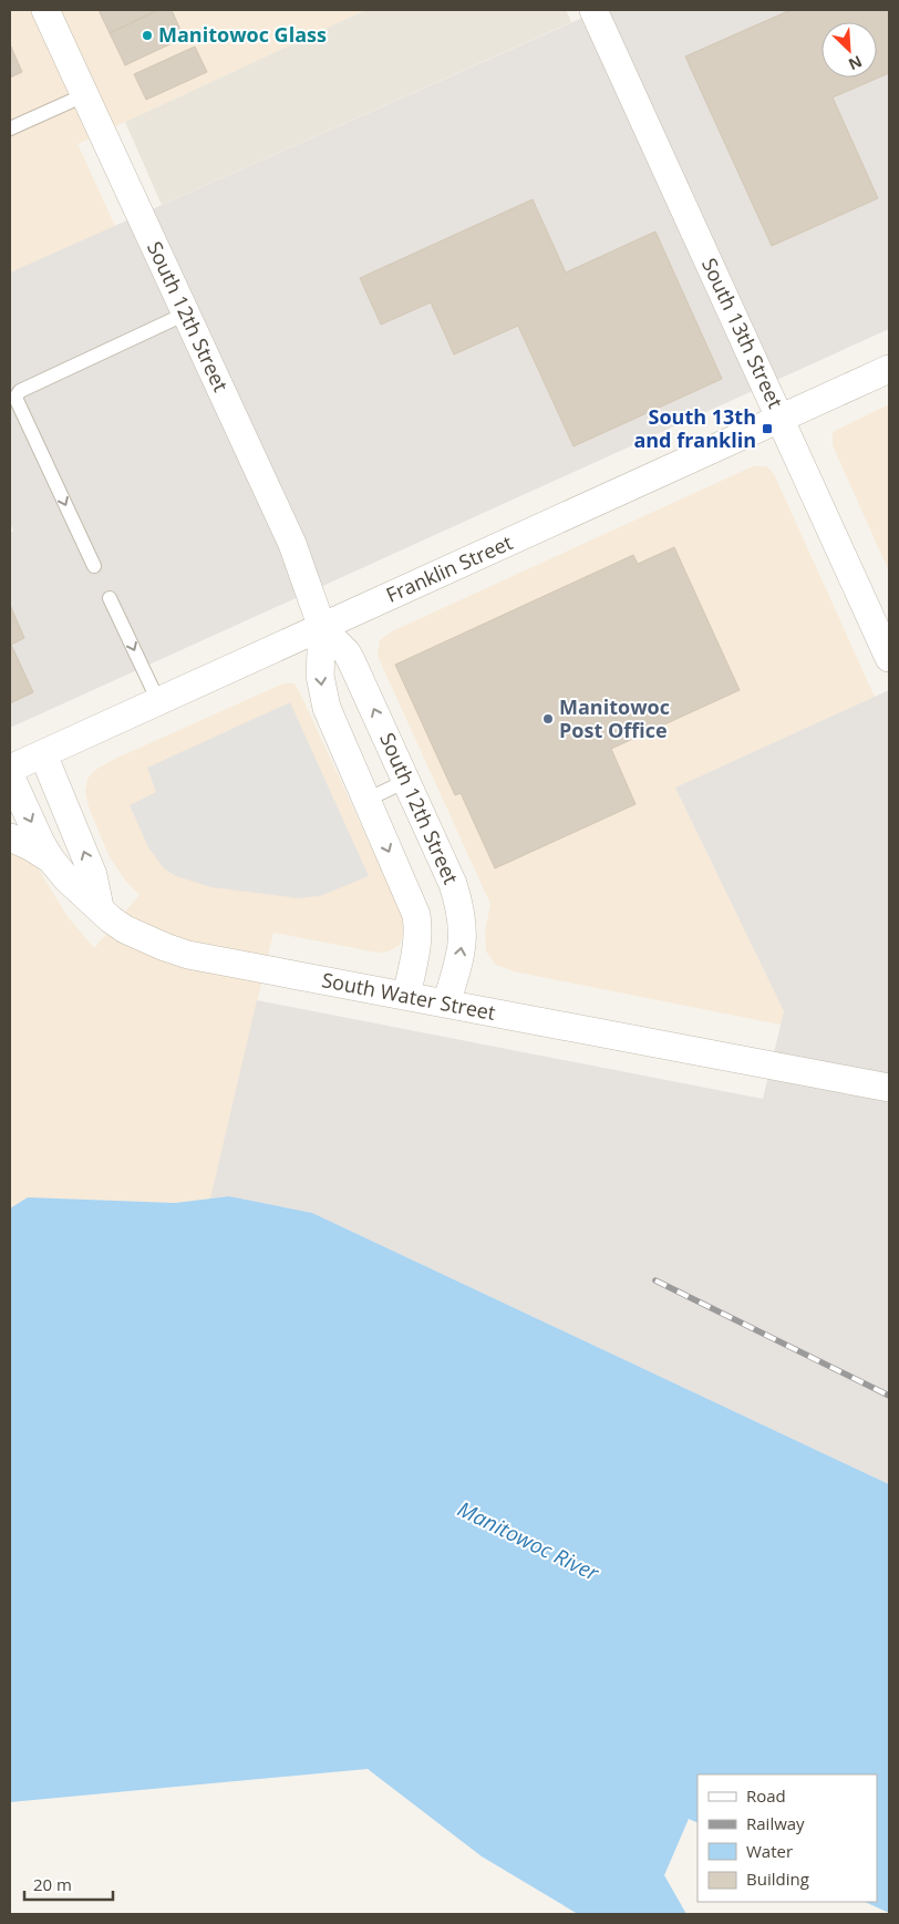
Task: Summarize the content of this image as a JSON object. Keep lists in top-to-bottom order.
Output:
{
  "streets": {
    "street": [
      "South 12th Street",
      "South 13th Street",
      "Franklin Street",
      "South Water Street"
    ]
  },
  "crossings": [
    ["South 12th Street", "Franklin Street"],
    ["South 12th Street", "South Water Street"],
    ["South 13th Street", "Franklin Street"]
  ],
  "water": ["Manitowoc River"],
  "places": {
    "other": ["Manitowoc Glass", "Manitowoc Post Office"],
    "transit": ["South 13th and franklin"]
  },
  "legend": [
    "Road",
    "Railway",
    "Water",
    "Building"
  ],
  "scale_bar": "20 m",
  "north": "bottom right"
}
